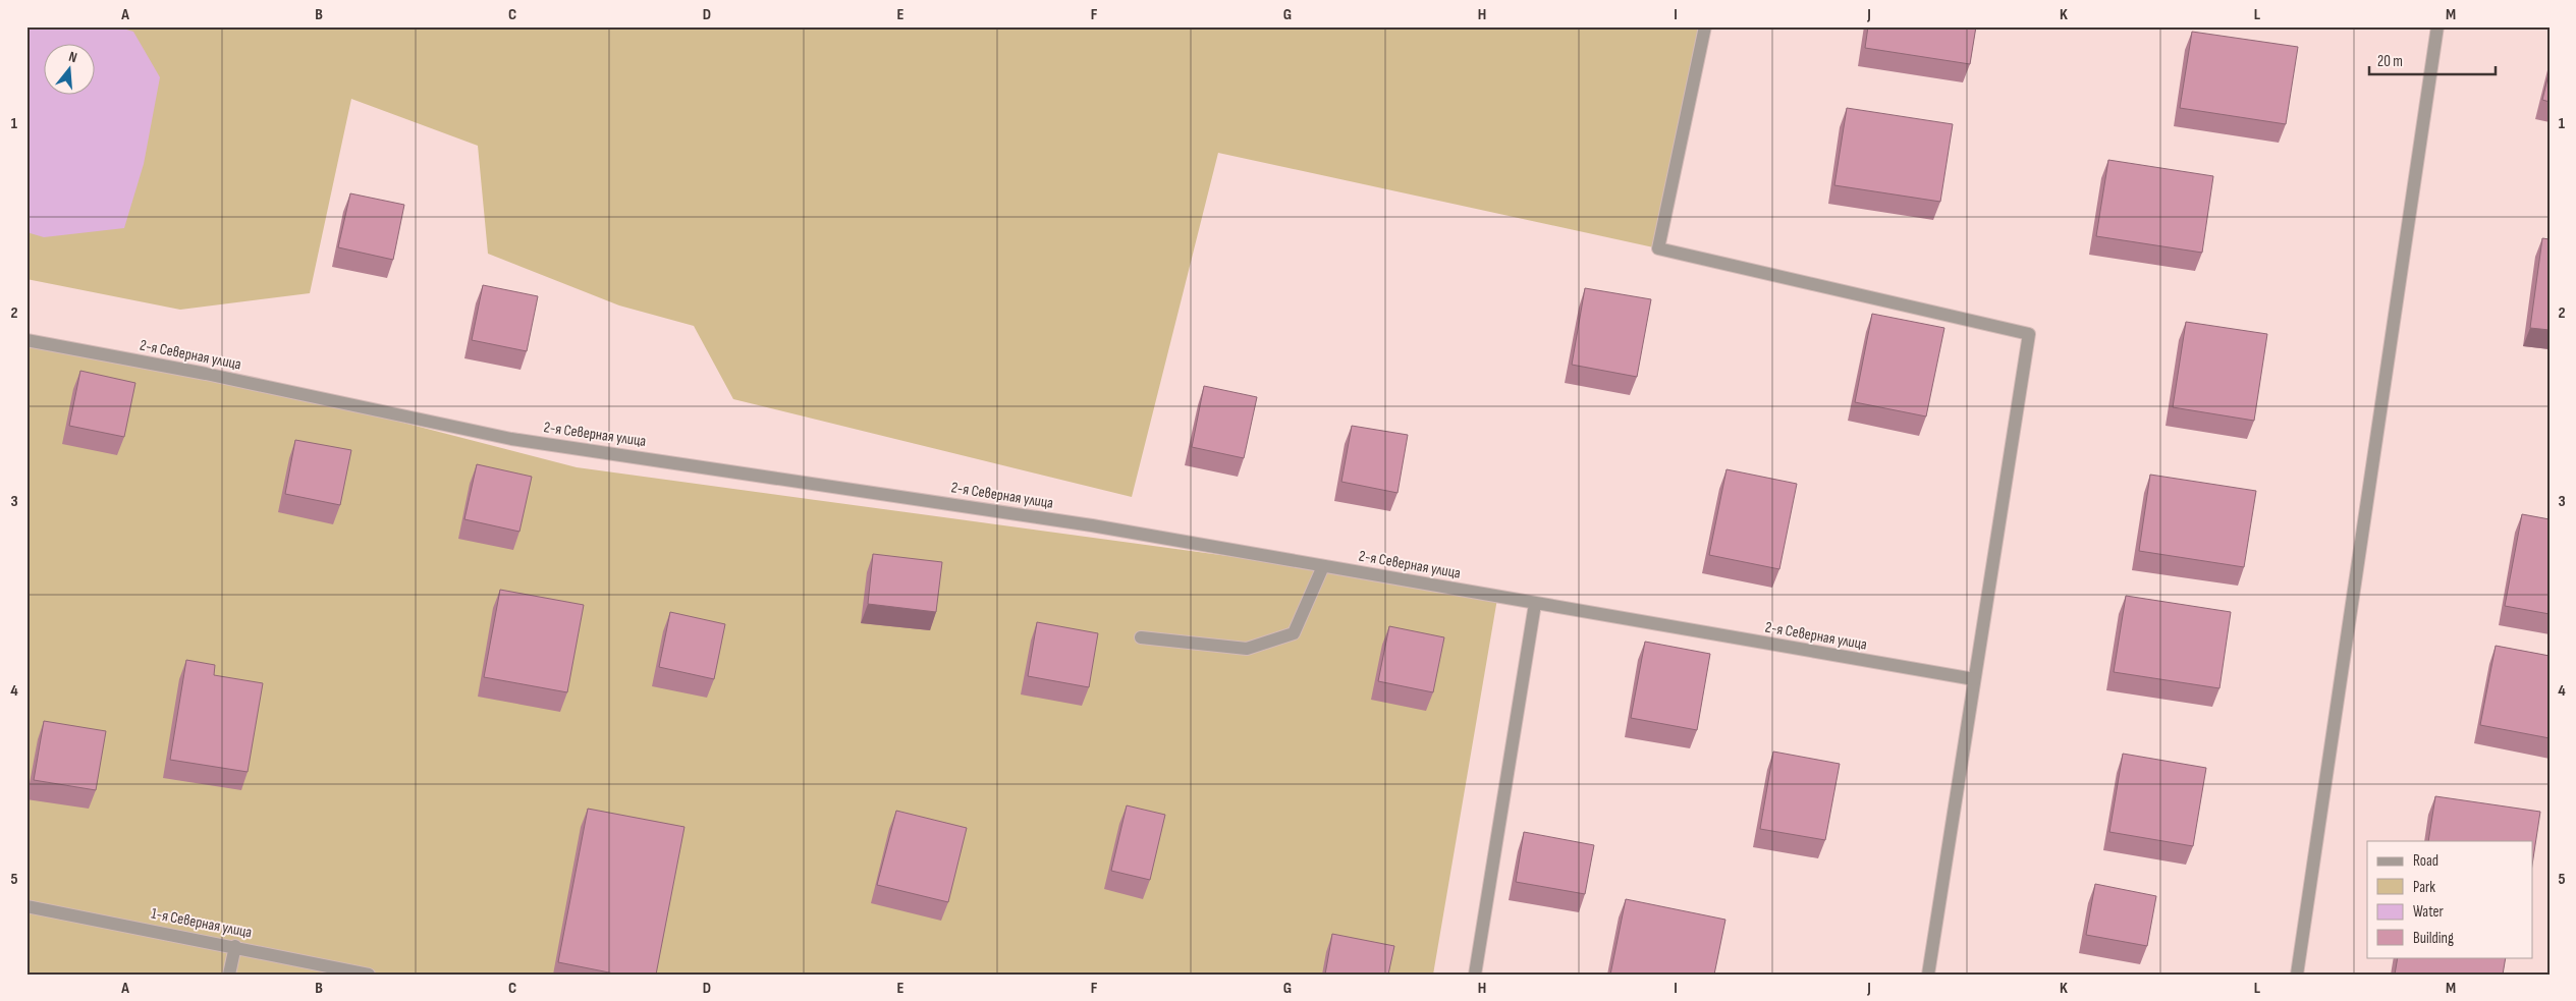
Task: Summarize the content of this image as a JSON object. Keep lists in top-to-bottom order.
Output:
{
  "streets": {
    "street": ["2-я Северная улица", "1-я Северная улица"]
  },
  "legend": [
    "Road",
    "Park",
    "Water",
    "Building"
  ],
  "scale_bar": "20 m",
  "north": "top",
  "grid": {
    "columns": [
      "A",
      "B",
      "C",
      "D",
      "E",
      "F",
      "G",
      "H",
      "I",
      "J",
      "K",
      "L",
      "M"
    ],
    "rows": [
      "1",
      "2",
      "3",
      "4",
      "5"
    ]
  }
}
